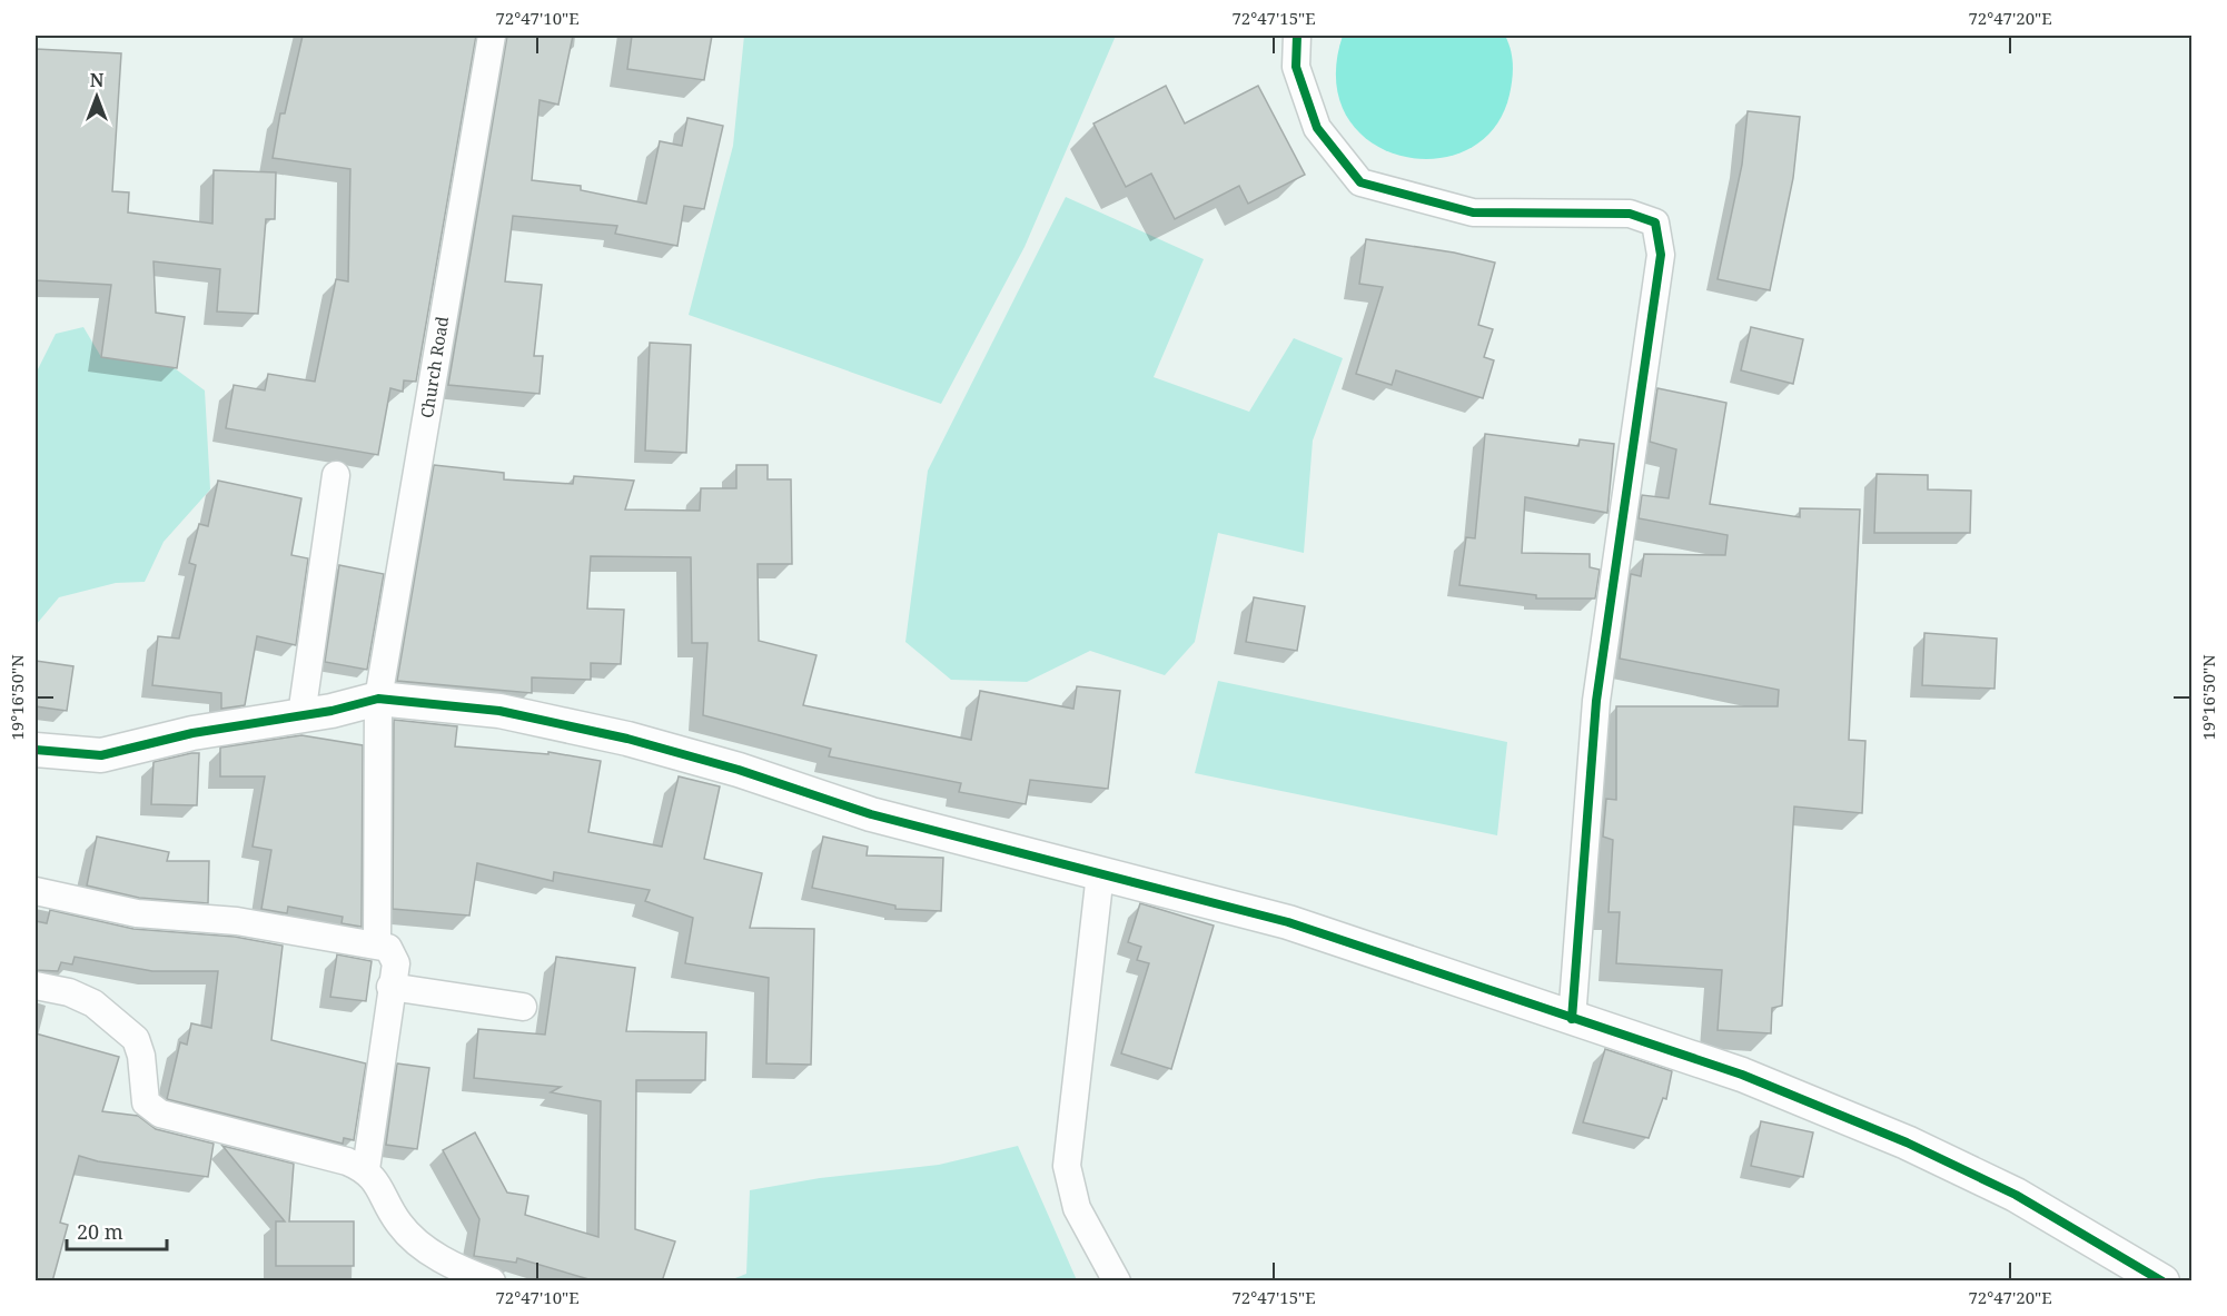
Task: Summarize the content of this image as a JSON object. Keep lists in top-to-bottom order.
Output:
{
  "streets": {
    "street": ["Church Road"]
  },
  "scale_bar": "20 m",
  "north": "top",
  "coordinates": [
    "72°47'10\"E",
    "72°47'15\"E",
    "72°47'20\"E",
    "19°16'50\"N"
  ]
}
